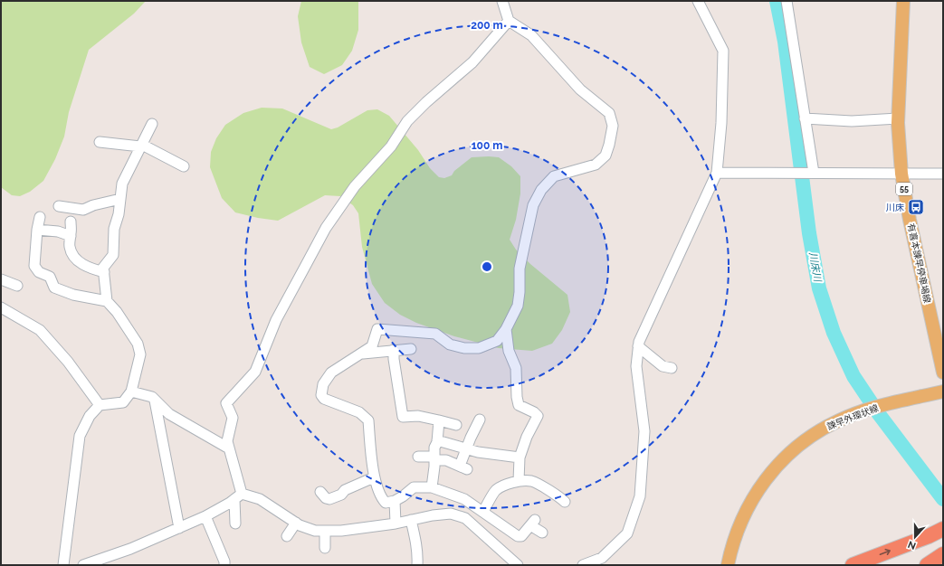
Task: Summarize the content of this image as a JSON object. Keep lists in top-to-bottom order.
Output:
{
  "streets": {
    "main road": ["55", "有喜本諫早停車場線", "諫早外環状線"]
  },
  "water": ["川床川"],
  "places": {
    "bus stop": ["川床"]
  },
  "north": "bottom",
  "rings": ["200 m", "100 m"]
}
